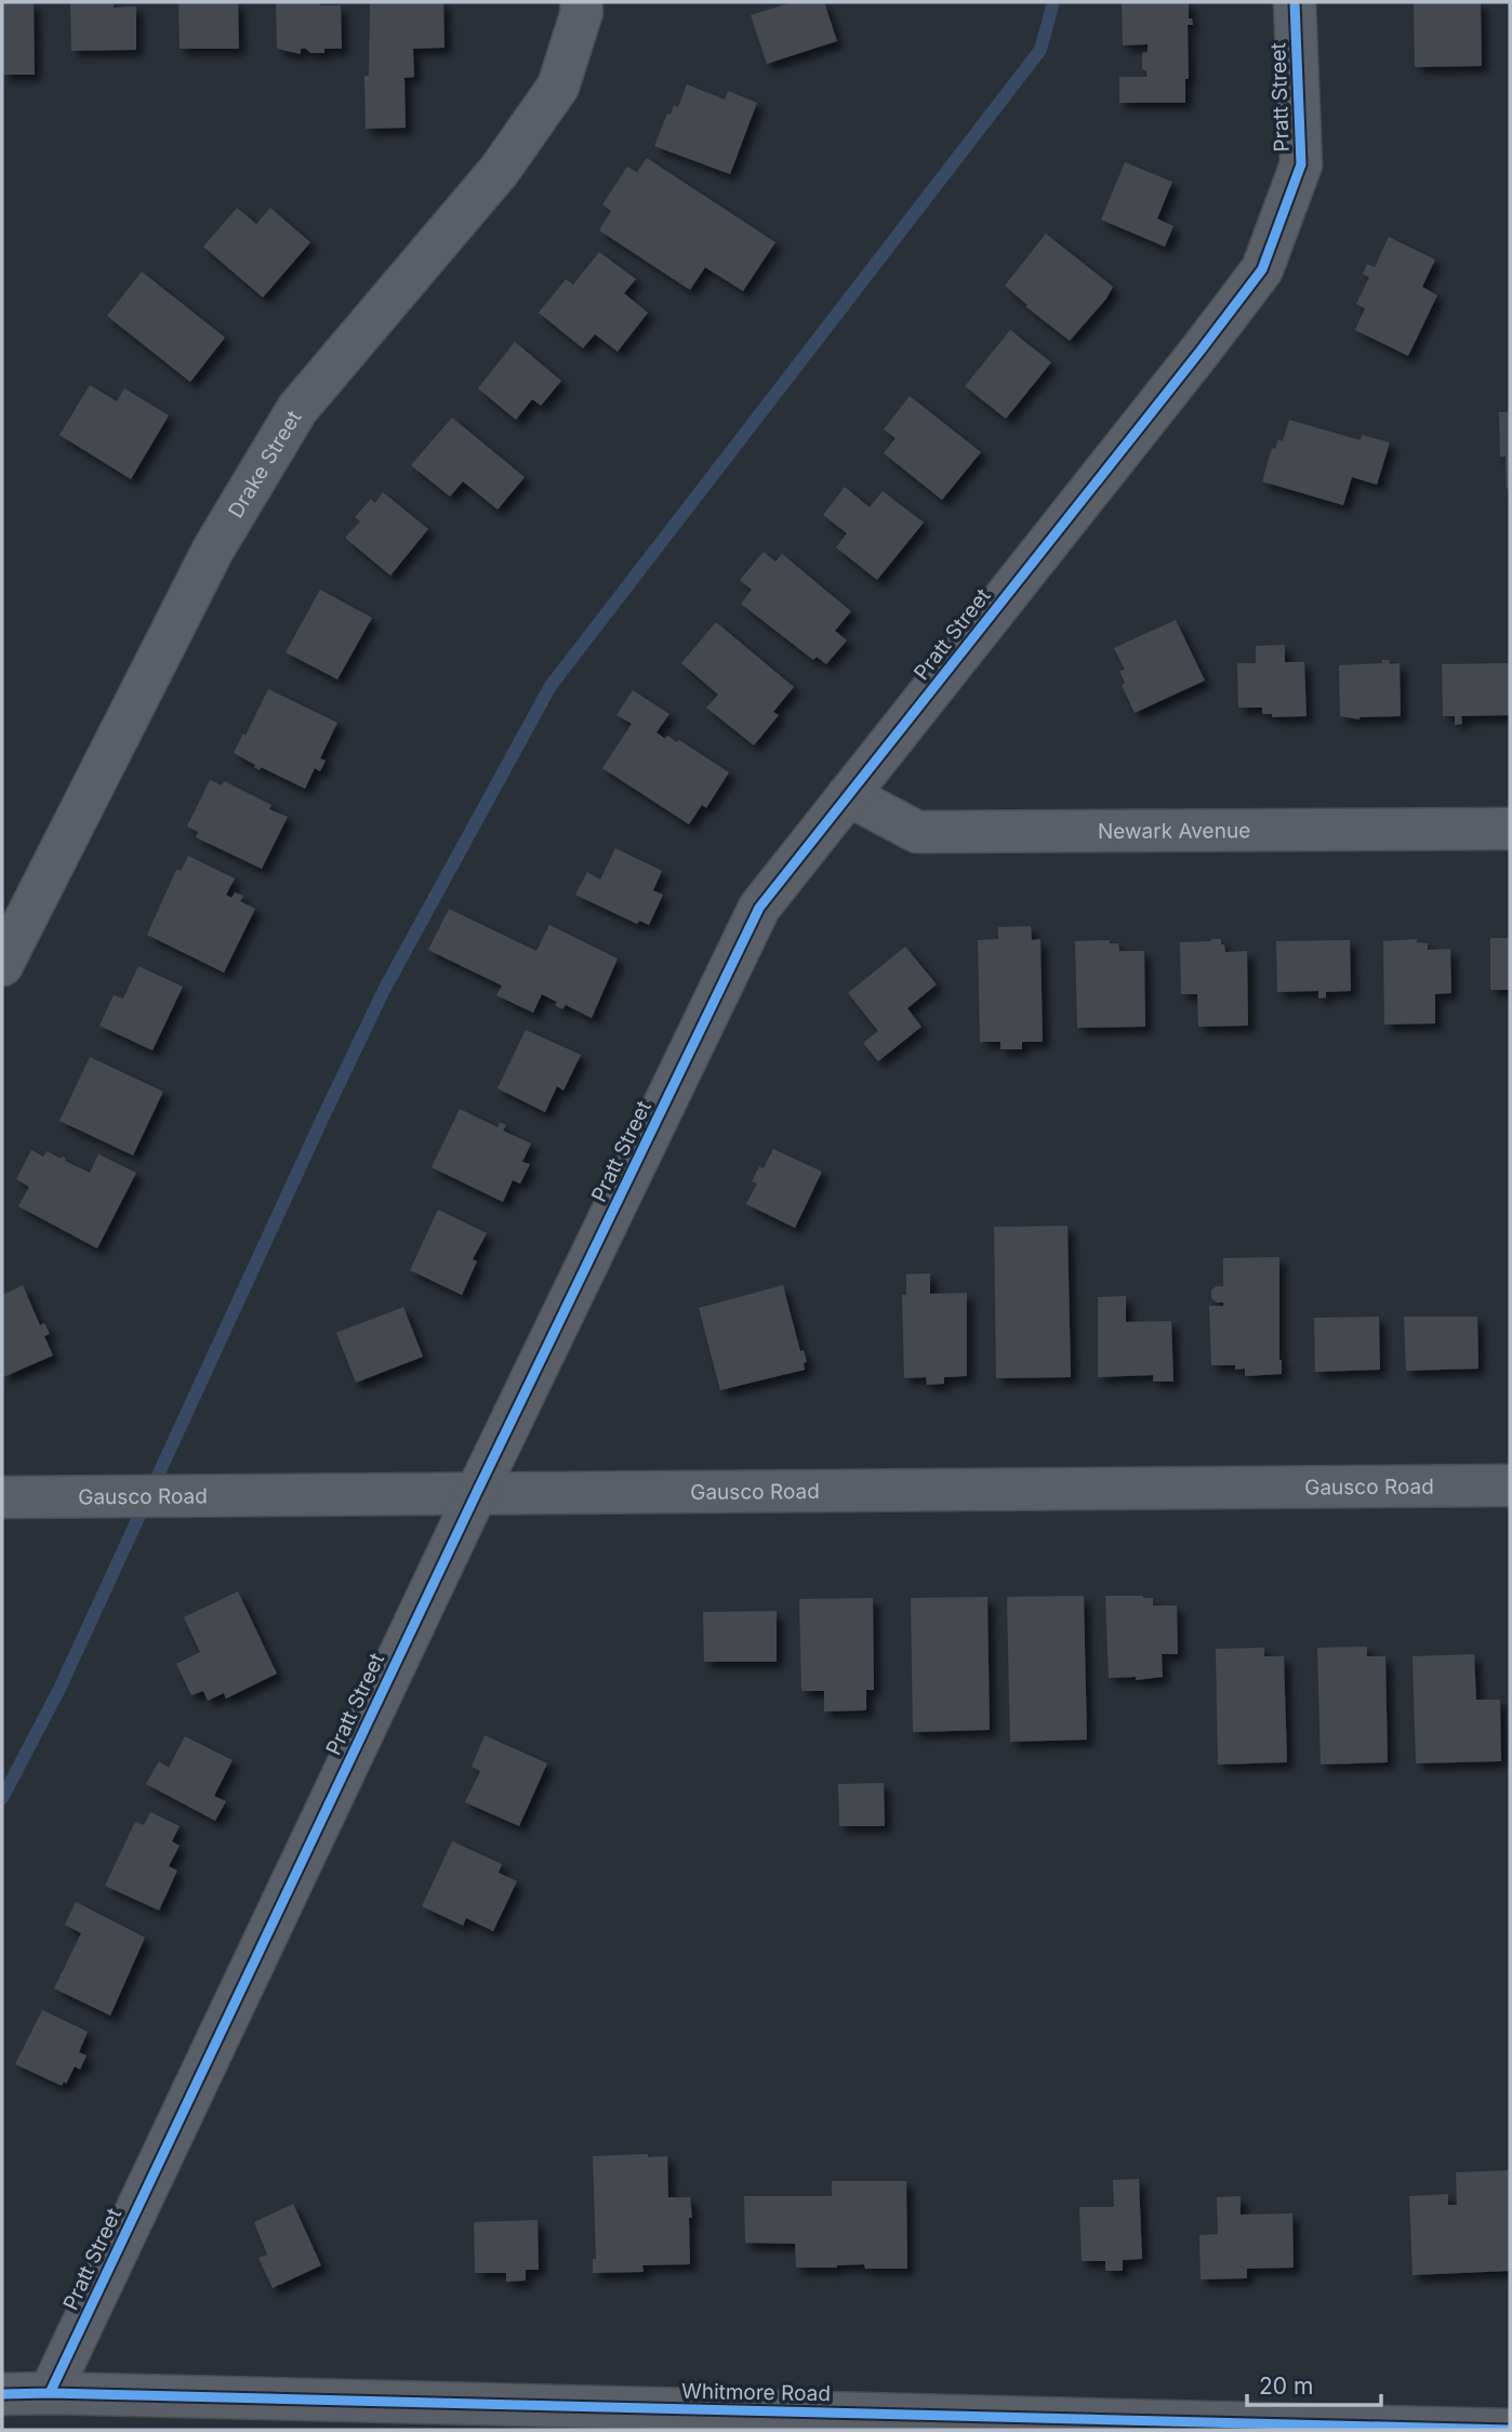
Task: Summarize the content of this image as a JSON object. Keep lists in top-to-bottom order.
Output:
{
  "streets": {
    "street": [
      "Pratt Street",
      "Drake Street",
      "Newark Avenue",
      "Gausco Road",
      "Whitmore Road"
    ]
  },
  "crossings": [
    ["Pratt Street", "Newark Avenue"],
    ["Pratt Street", "Gausco Road"],
    ["Pratt Street", "Whitmore Road"]
  ],
  "scale_bar": "20 m"
}
